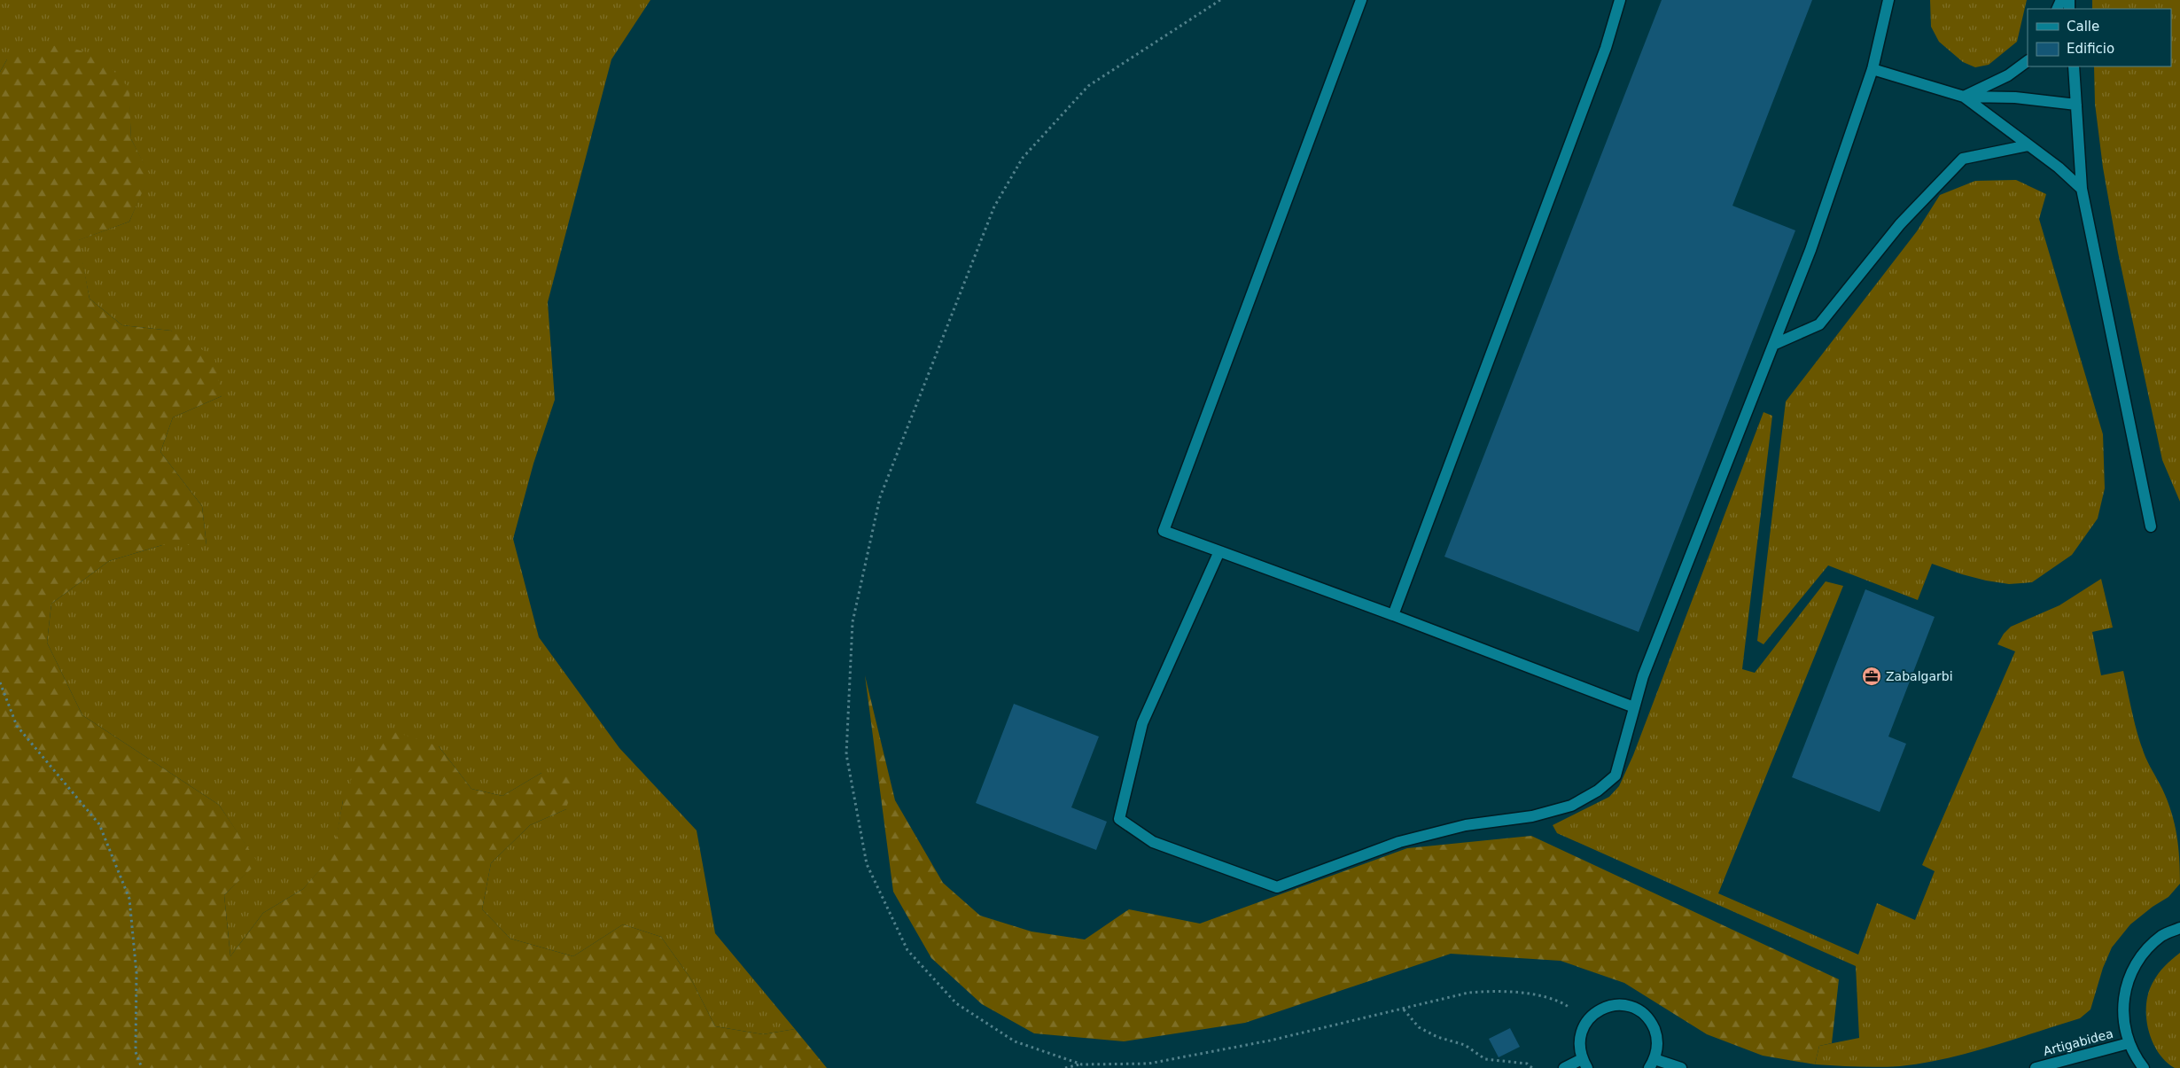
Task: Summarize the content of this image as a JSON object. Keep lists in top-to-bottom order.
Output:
{
  "streets": {
    "street": ["Artigabidea"]
  },
  "places": {
    "office": ["Zabalgarbi"]
  },
  "legend": ["Calle", "Edificio"]
}
